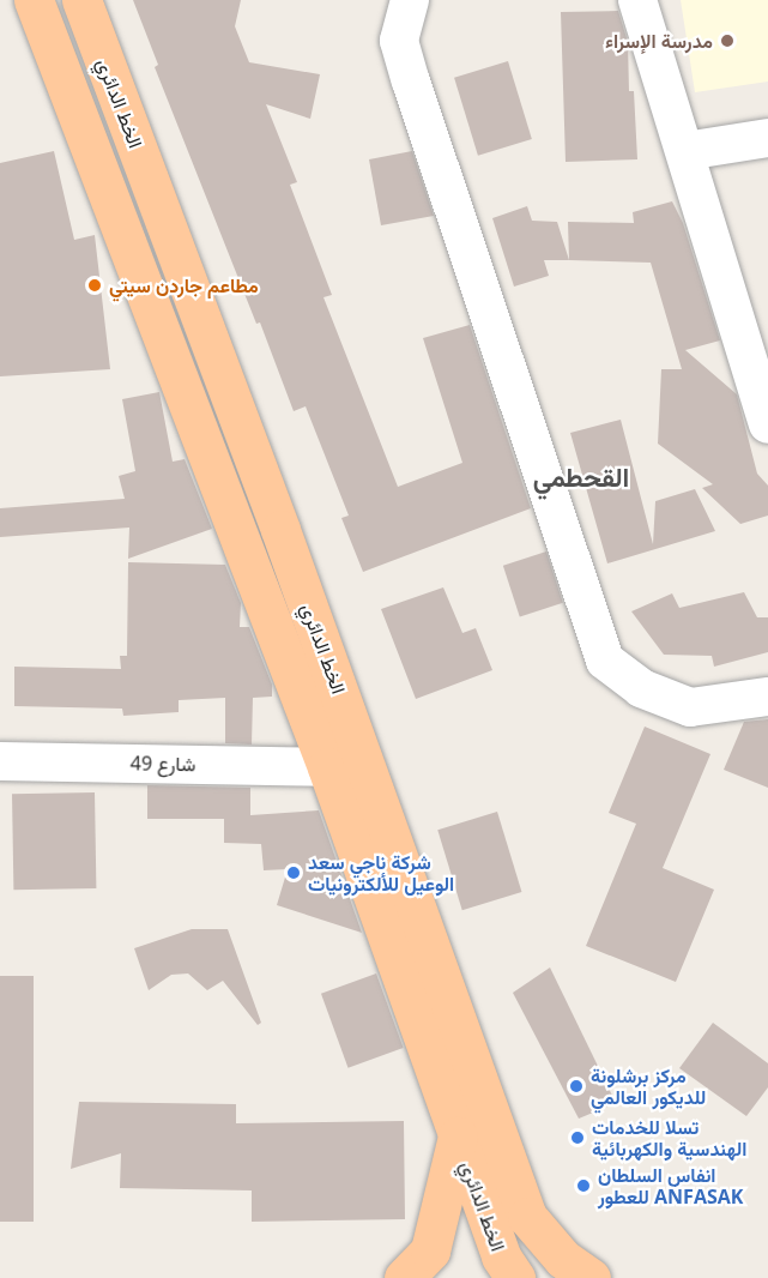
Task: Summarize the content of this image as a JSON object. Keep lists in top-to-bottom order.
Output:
{
  "streets": {
    "main road": ["الخط الدائري"],
    "street": ["شارع 49"]
  },
  "crossings": [
    ["الخط الدائري", "شارع 49"]
  ],
  "districts": ["القحطمي"],
  "places": [
    "مدرسة الإسراء",
    "مطاعم جاردن سيتي",
    "شركة ناجي سعد الوعيل للألكترونيات",
    "مركز برشلونة للديكور العالمي",
    "تسلا للخدمات الهندسية والكهربائية",
    "انفاس السلطان للعطور ANFASAK"
  ]
}
